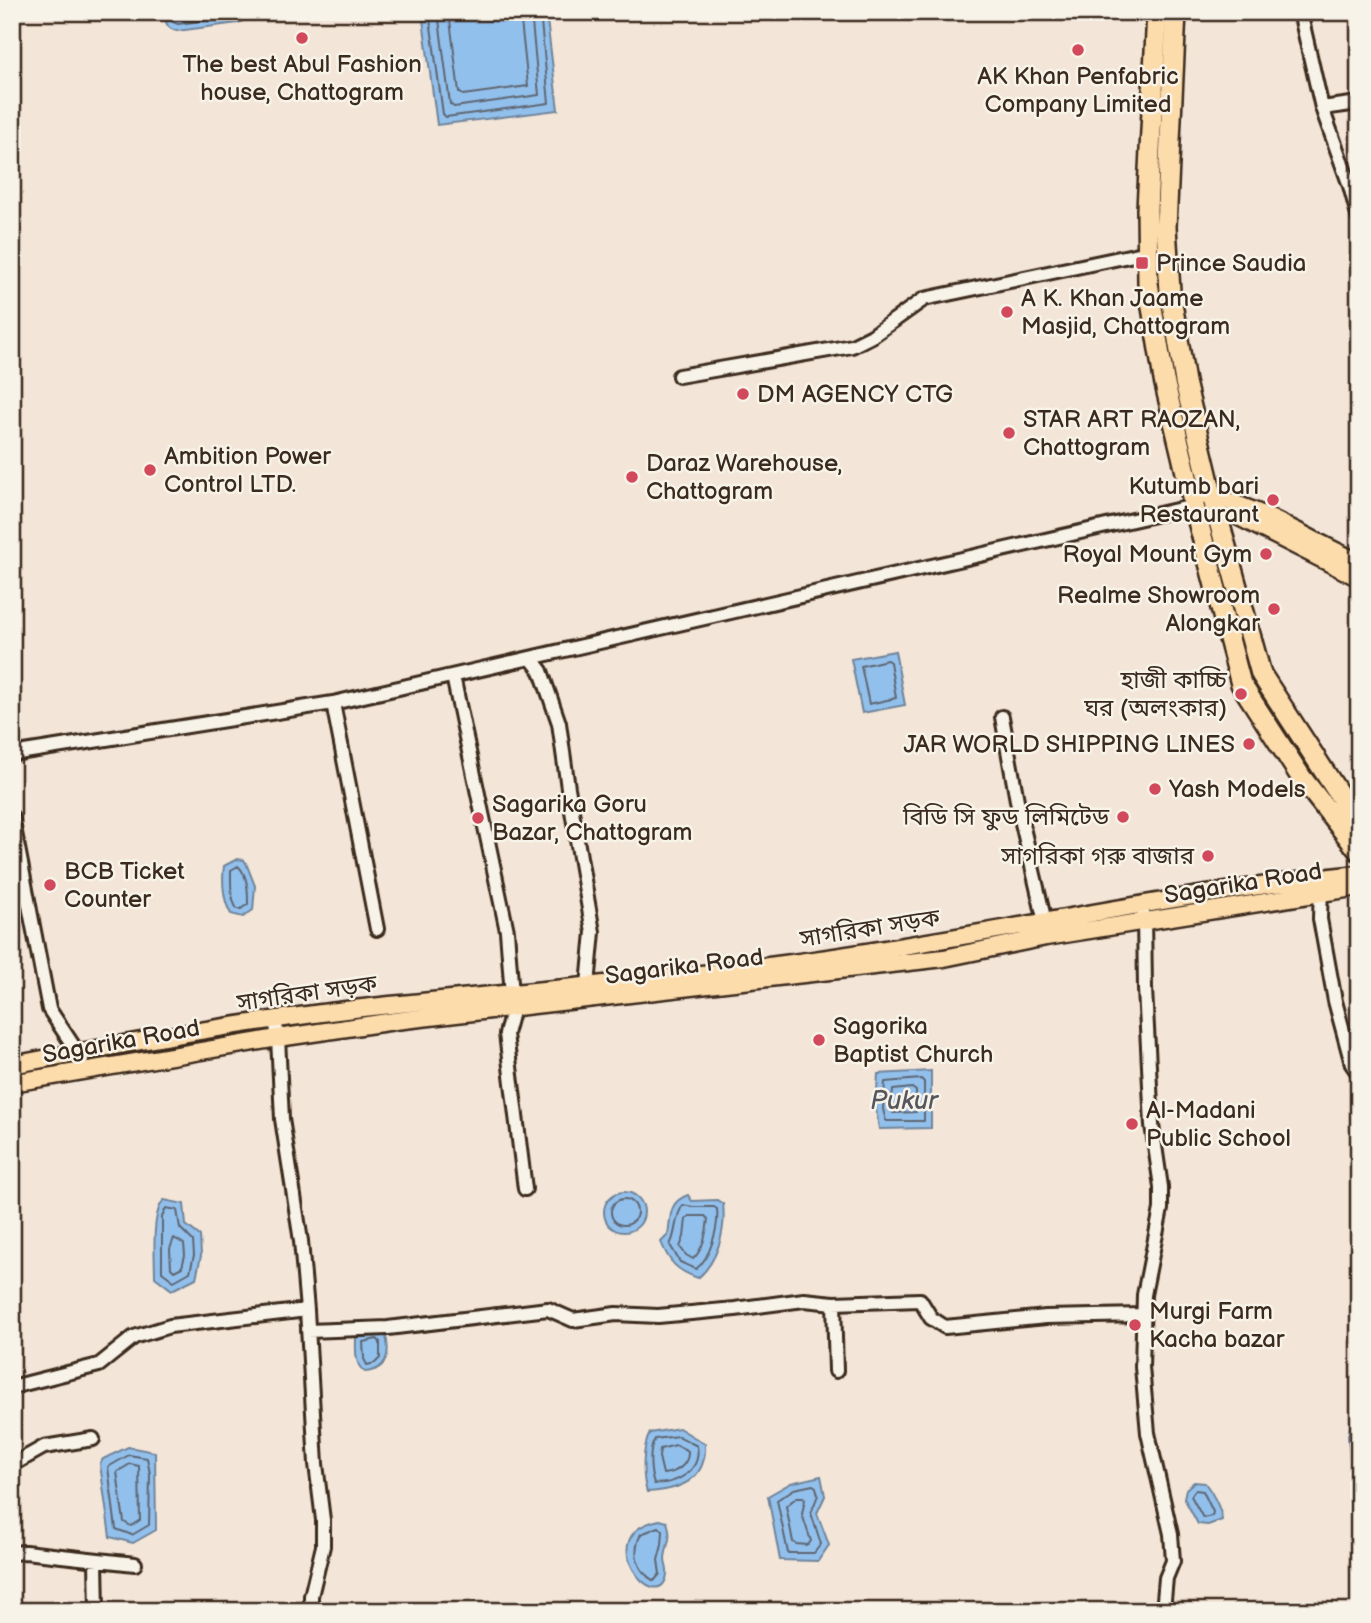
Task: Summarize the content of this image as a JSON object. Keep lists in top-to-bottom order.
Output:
{
  "streets": {
    "main road": ["Sagarika Road", "সাগরিকা সড়ক"]
  },
  "crossings": [
    ["Sagarika Road", "সাগরিকা সড়ক"]
  ],
  "water": ["Pukur"],
  "places": {
    "other": [
      "The best Abul Fashion house, Chattogram",
      "AK Khan Penfabric Company Limited",
      "A K. Khan Jaame Masjid, Chattogram",
      "DM AGENCY CTG",
      "STAR ART RAOZAN, Chattogram",
      "Ambition Power Control LTD.",
      "Daraz Warehouse, Chattogram",
      "Kutumb bari Restaurant",
      "Royal Mount Gym",
      "Realme Showroom Alongkar",
      "হাজী কাচ্চি ঘর (অলংকার)",
      "JAR WORLD SHIPPING LINES",
      "Yash Models",
      "বিডি সি ফুড লিমিটেড",
      "Sagarika Goru Bazar, Chattogram",
      "সাগরিকা গরু বাজার",
      "BCB Ticket Counter",
      "Sagorika Baptist Church",
      "Al-Madani Public School",
      "Murgi Farm Kacha bazar"
    ],
    "transit": ["Prince Saudia"]
  }
}
